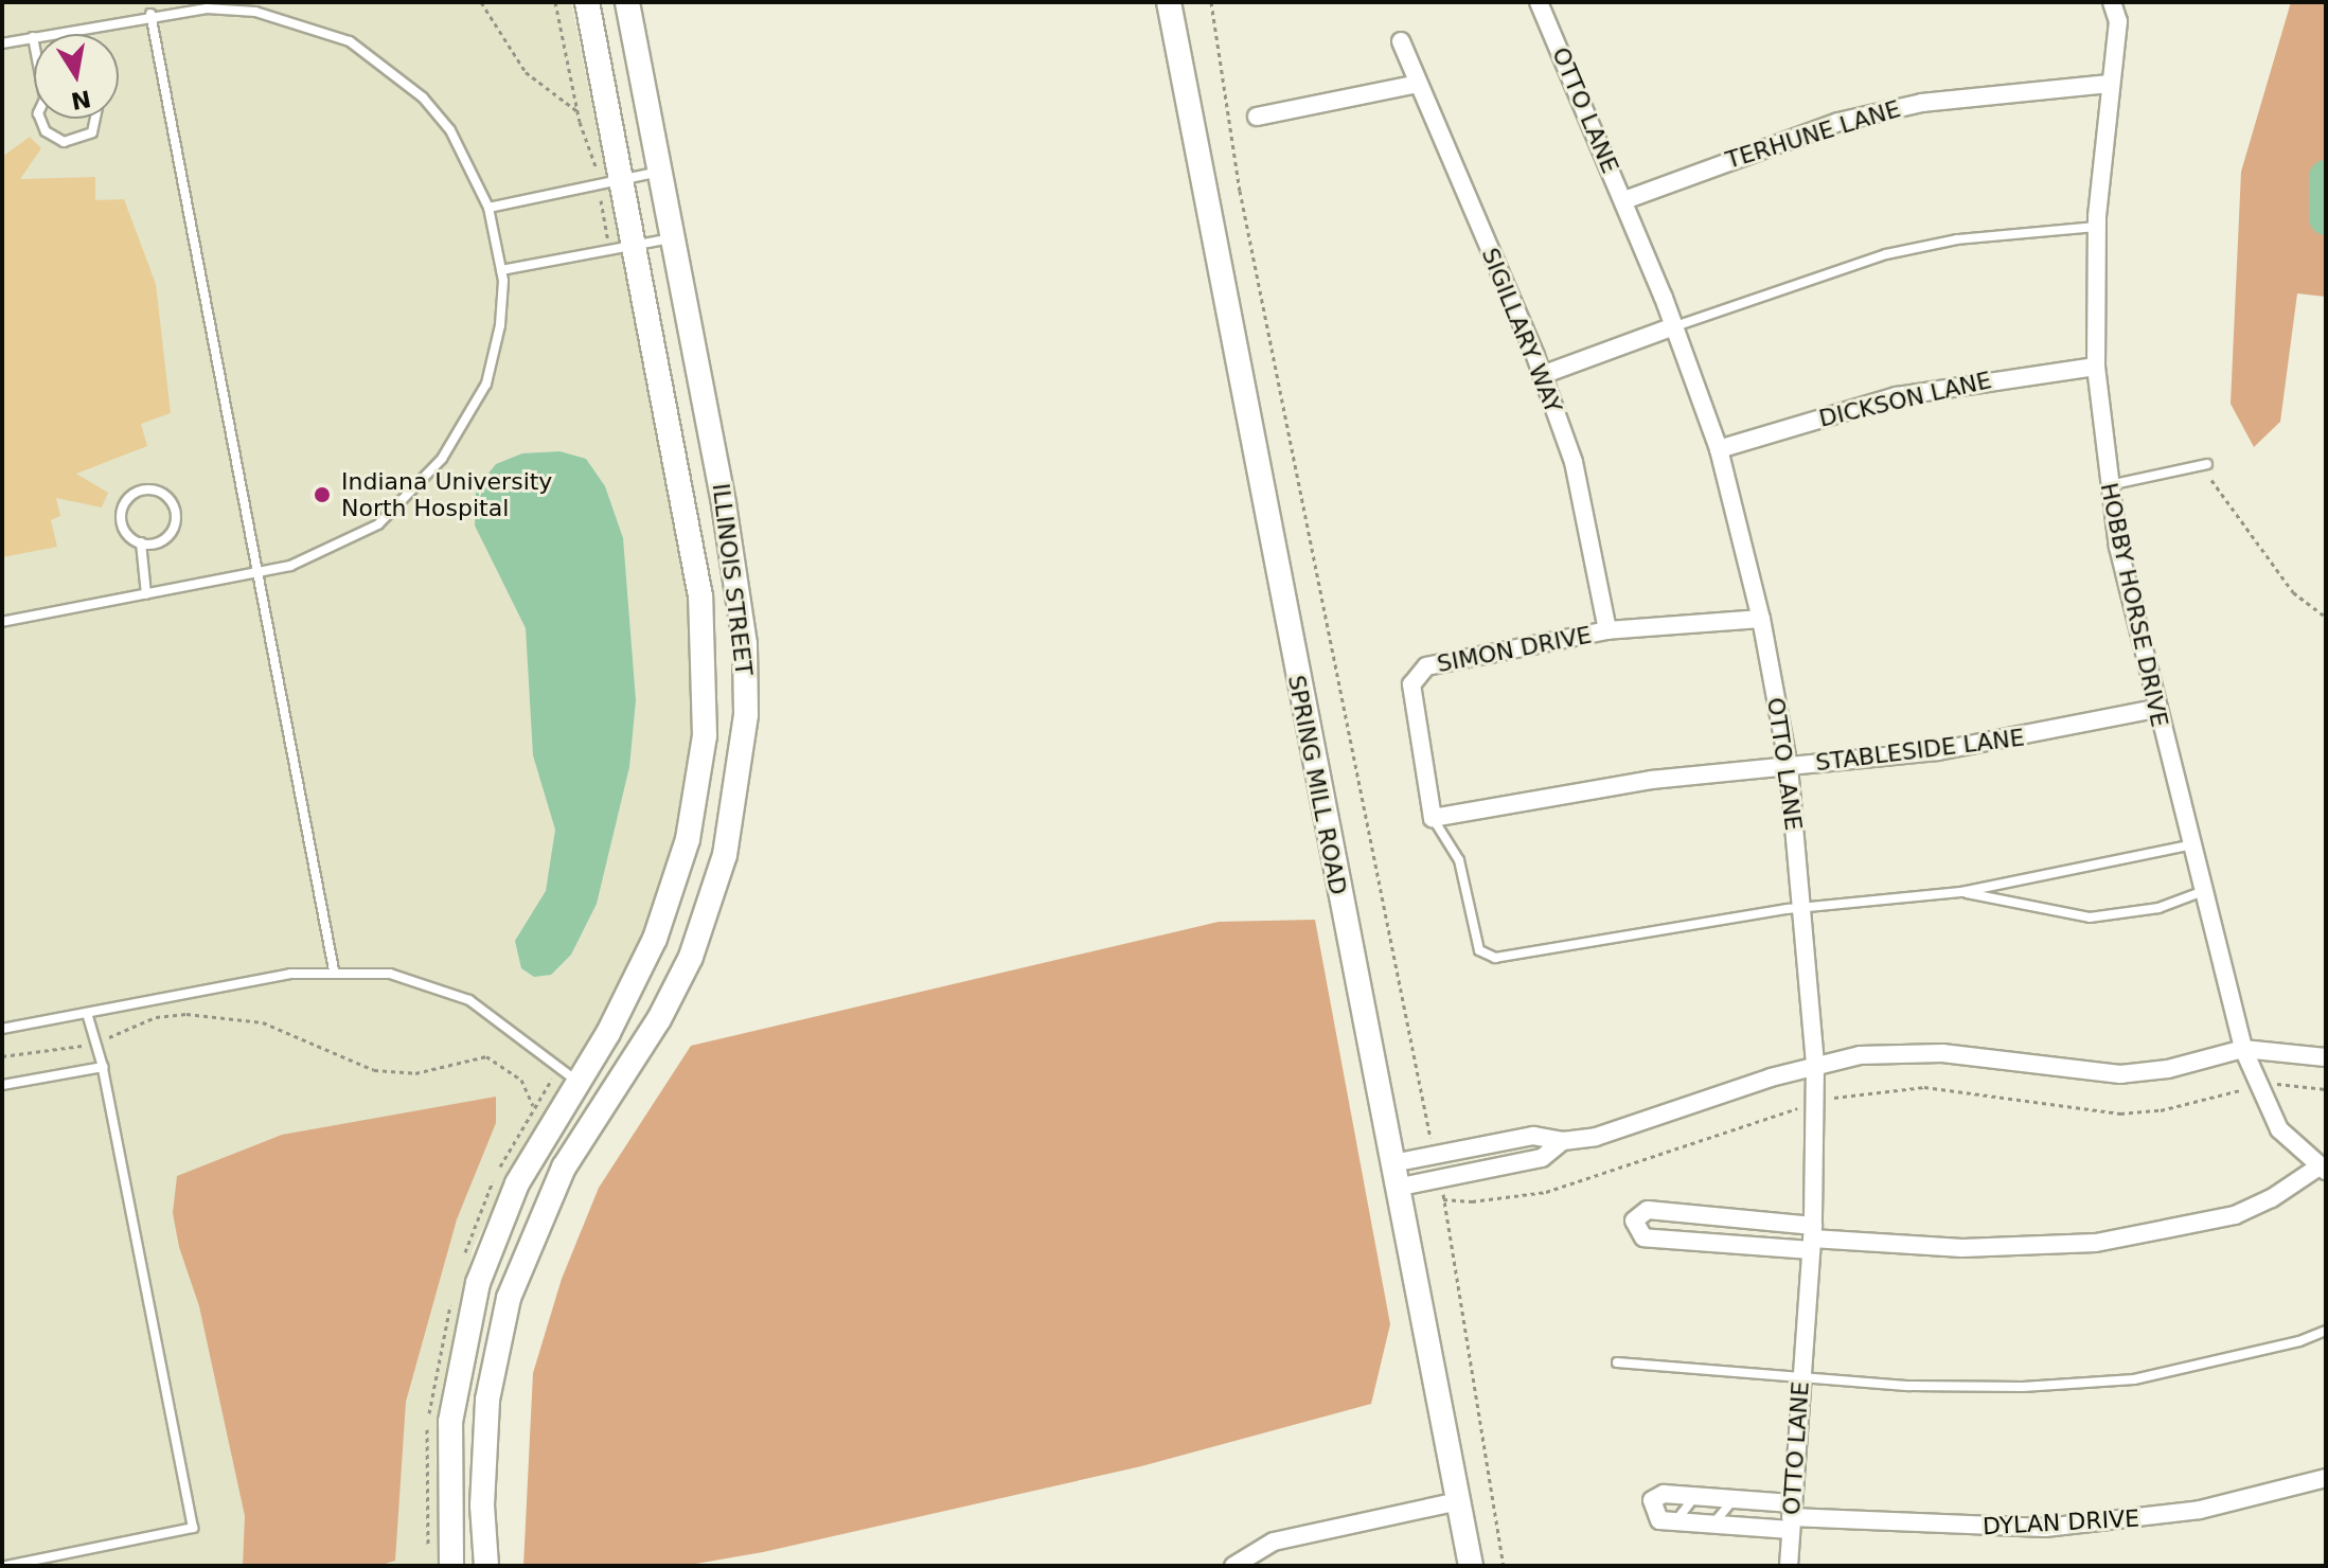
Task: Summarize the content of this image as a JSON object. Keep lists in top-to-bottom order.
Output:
{
  "streets": {
    "street": [
      "OTTO LANE",
      "TERHUNE LANE",
      "SIGILLARY WAY",
      "DICKSON LANE",
      "ILLINOIS STREET",
      "HOBBY HORSE DRIVE",
      "SIMON DRIVE",
      "STABLESIDE LANE",
      "SPRING MILL ROAD",
      "DYLAN DRIVE"
    ]
  },
  "crossings": [
    ["OTTO LANE", "TERHUNE LANE"],
    ["OTTO LANE", "DICKSON LANE"],
    ["OTTO LANE", "SIMON DRIVE"],
    ["OTTO LANE", "STABLESIDE LANE"],
    ["OTTO LANE", "DYLAN DRIVE"],
    ["TERHUNE LANE", "HOBBY HORSE DRIVE"],
    ["SIGILLARY WAY", "SIMON DRIVE"],
    ["DICKSON LANE", "HOBBY HORSE DRIVE"],
    ["HOBBY HORSE DRIVE", "STABLESIDE LANE"],
    ["SIMON DRIVE", "STABLESIDE LANE"]
  ],
  "places": ["Indiana University North Hospital"],
  "north": "bottom"
}
